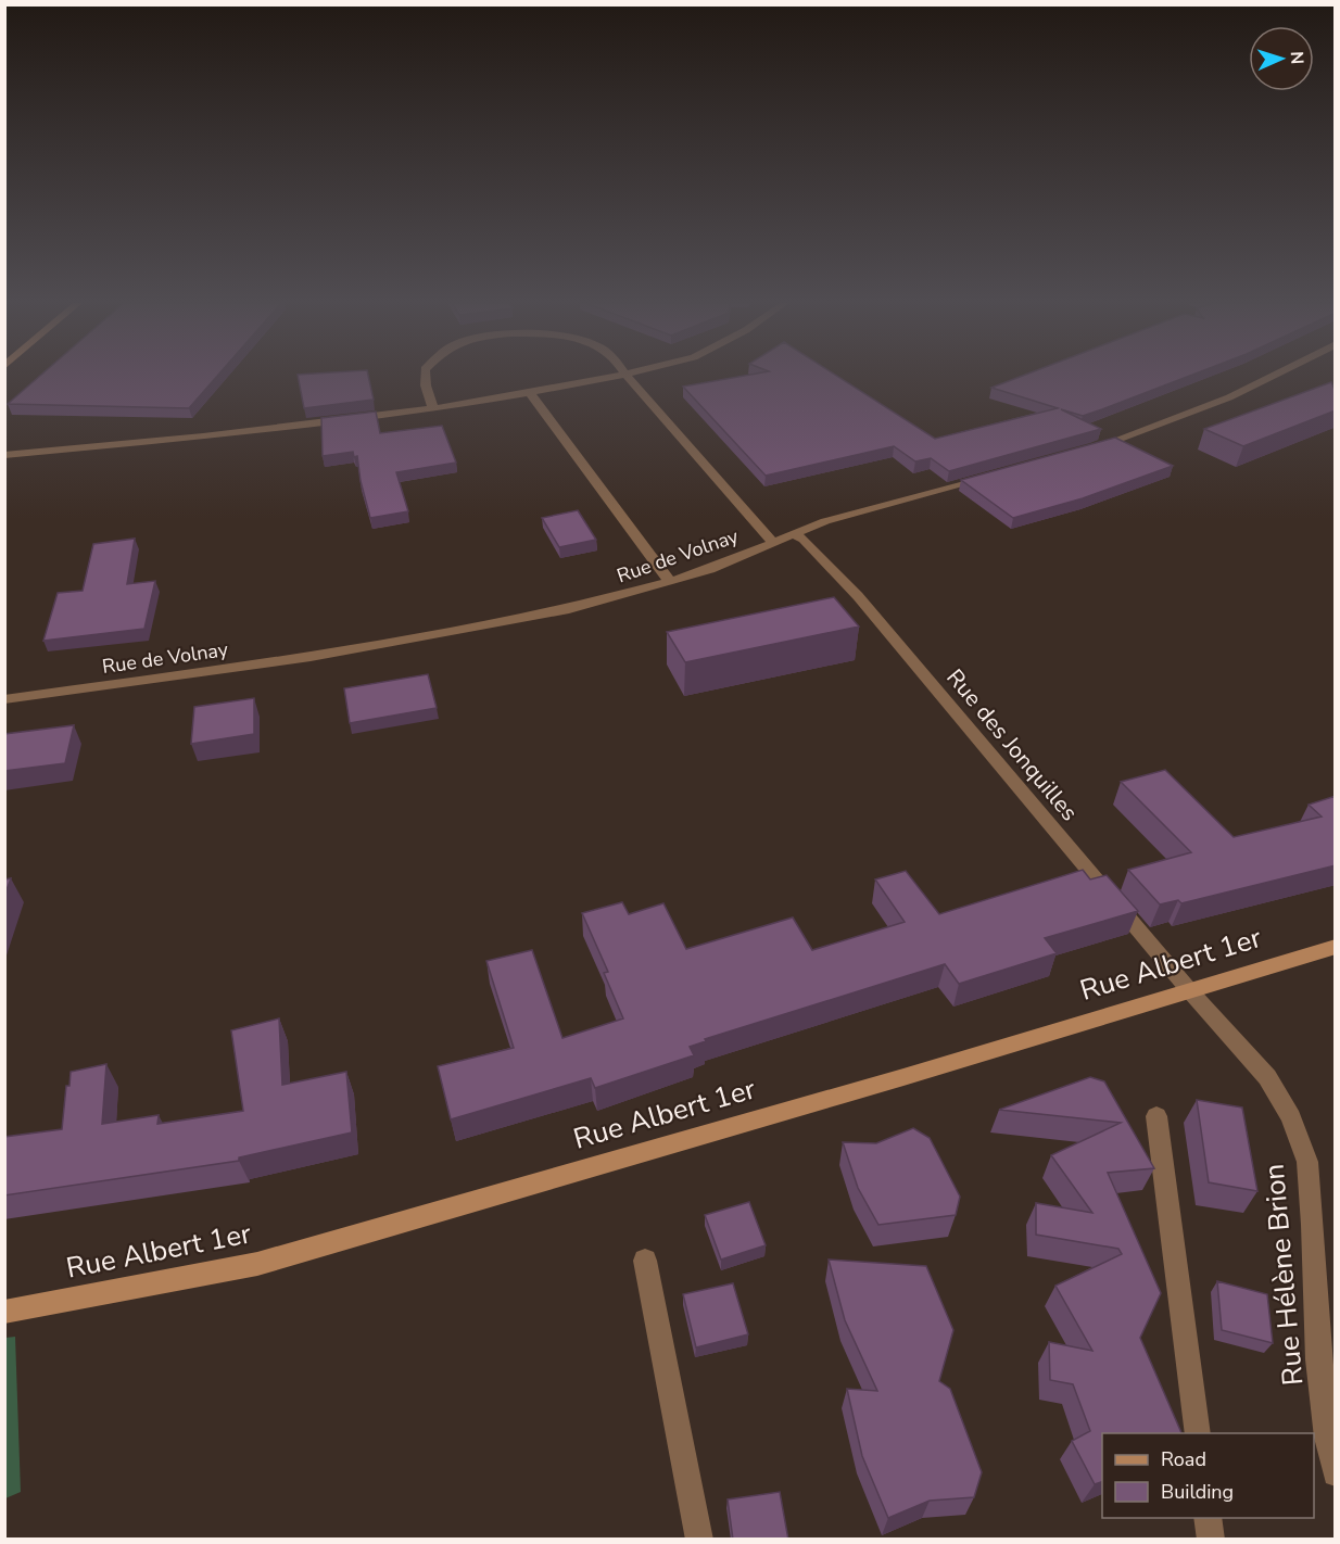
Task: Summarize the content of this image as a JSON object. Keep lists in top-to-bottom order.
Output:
{
  "streets": {
    "main road": ["Rue Albert 1er"],
    "street": ["Rue de Volnay", "Rue des Jonquilles", "Rue Hélène Brion"]
  },
  "crossings": [
    ["Rue de Volnay", "Rue des Jonquilles"],
    ["Rue des Jonquilles", "Rue Albert 1er"],
    ["Rue des Jonquilles", "Rue Hélène Brion"],
    ["Rue Albert 1er", "Rue Hélène Brion"]
  ],
  "legend": ["Road", "Building"],
  "north": "right"
}
